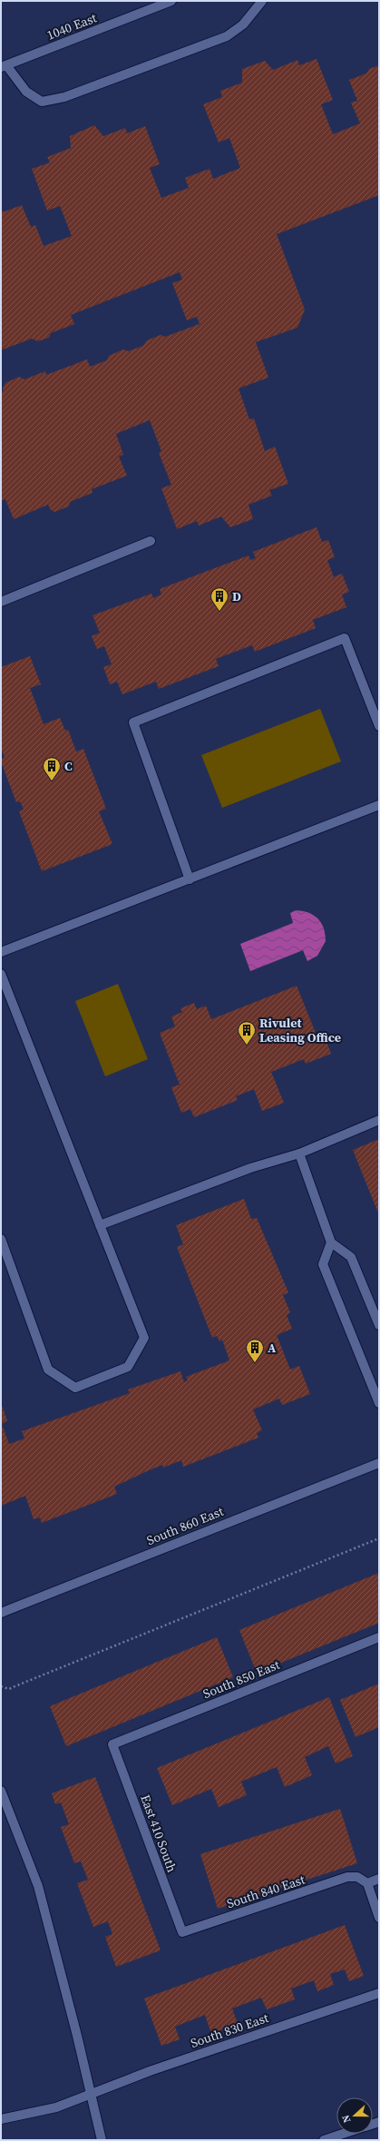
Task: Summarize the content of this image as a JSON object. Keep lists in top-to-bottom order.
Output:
{
  "streets": {
    "street": [
      "1040 East",
      "South 860 East",
      "South 850 East",
      "East 410 South",
      "South 840 East",
      "South 830 East"
    ]
  },
  "crossings": [
    ["South 850 East", "East 410 South"],
    ["East 410 South", "South 840 East"]
  ],
  "places": {
    "building": [
      "D",
      "C",
      "Rivulet Leasing Office",
      "A"
    ]
  },
  "north": "left"
}
